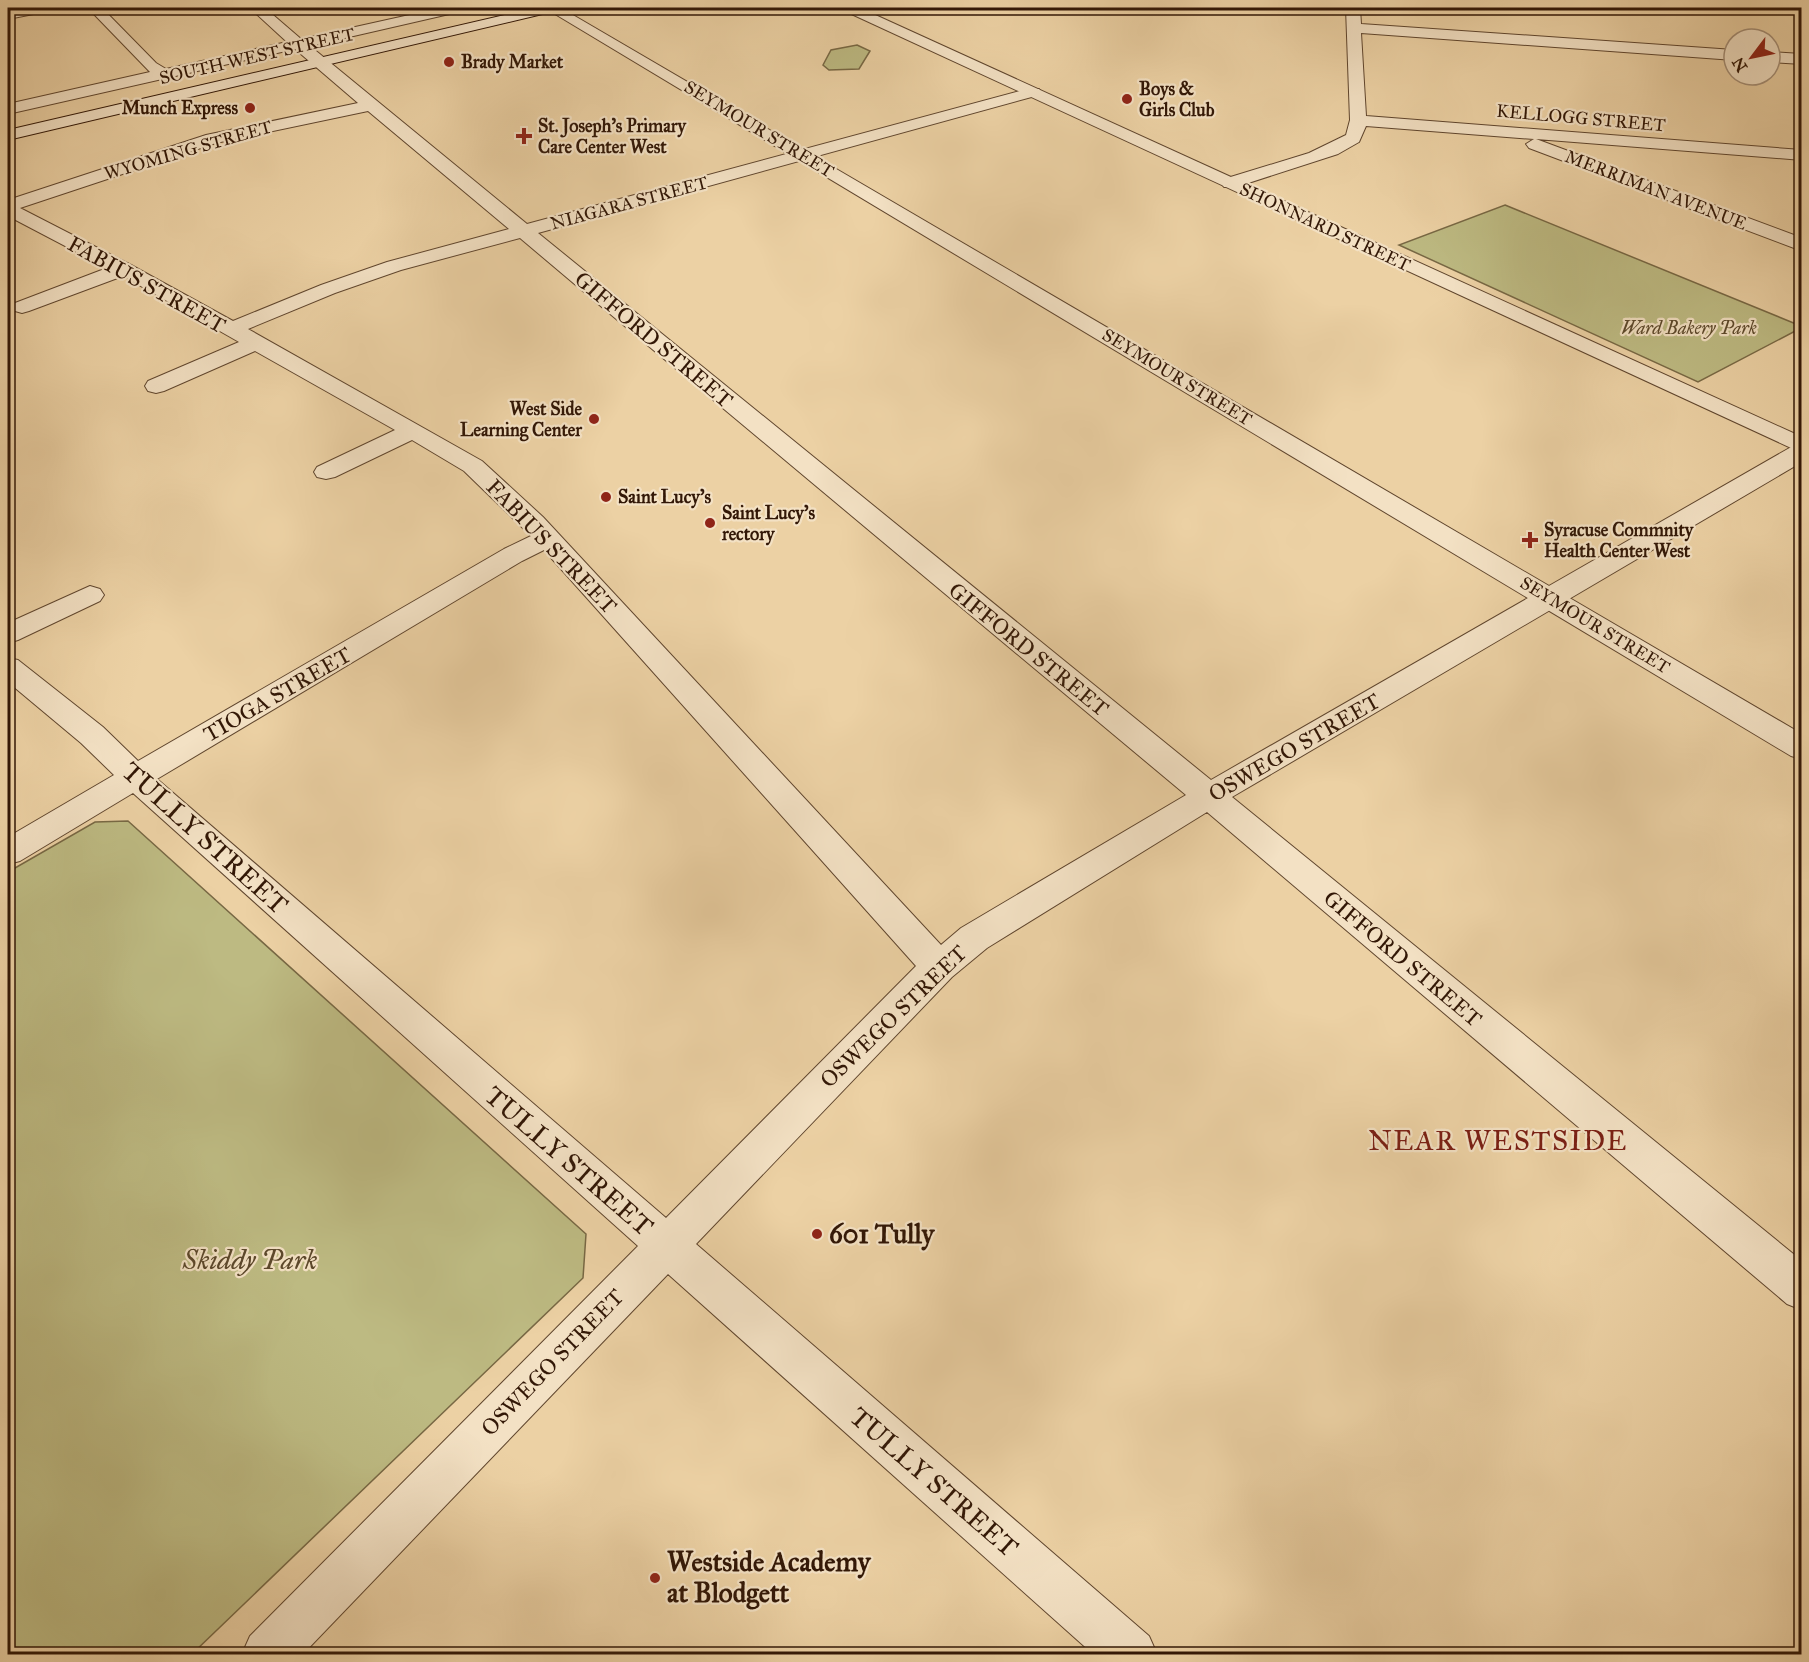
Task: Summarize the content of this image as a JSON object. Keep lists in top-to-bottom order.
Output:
{
  "streets": {
    "street": [
      "SOUTH WEST STREET",
      "KELLOGG STREET",
      "SEYMOUR STREET",
      "WYOMING STREET",
      "MERRIMAN AVENUE",
      "NIAGARA STREET",
      "SHONNARD STREET",
      "FABIUS STREET",
      "GIFFORD STREET",
      "TIOGA STREET",
      "OSWEGO STREET",
      "TULLY STREET"
    ]
  },
  "crossings": [
    ["SOUTH WEST STREET", "SEYMOUR STREET"],
    ["SOUTH WEST STREET", "GIFFORD STREET"],
    ["KELLOGG STREET", "MERRIMAN AVENUE"],
    ["SEYMOUR STREET", "NIAGARA STREET"],
    ["SEYMOUR STREET", "OSWEGO STREET"],
    ["WYOMING STREET", "FABIUS STREET"],
    ["WYOMING STREET", "GIFFORD STREET"],
    ["NIAGARA STREET", "SHONNARD STREET"],
    ["NIAGARA STREET", "FABIUS STREET"],
    ["NIAGARA STREET", "GIFFORD STREET"],
    ["FABIUS STREET", "TIOGA STREET"],
    ["FABIUS STREET", "OSWEGO STREET"],
    ["GIFFORD STREET", "OSWEGO STREET"],
    ["TIOGA STREET", "TULLY STREET"],
    ["OSWEGO STREET", "TULLY STREET"]
  ],
  "districts": ["NEAR WESTSIDE"],
  "parks": ["Ward Bakery Park", "Skiddy Park"],
  "places": {
    "other": [
      "Brady Market",
      "Boys & Girls Club",
      "Munch Express",
      "West Side Learning Center",
      "Saint Lucy's",
      "Saint Lucy's rectory",
      "601 Tully",
      "Westside Academy at Blodgett"
    ],
    "health": ["St. Joseph's Primary Care Center West", "Syracuse Commnity Health Center West"]
  },
  "north": "bottom left"
}
